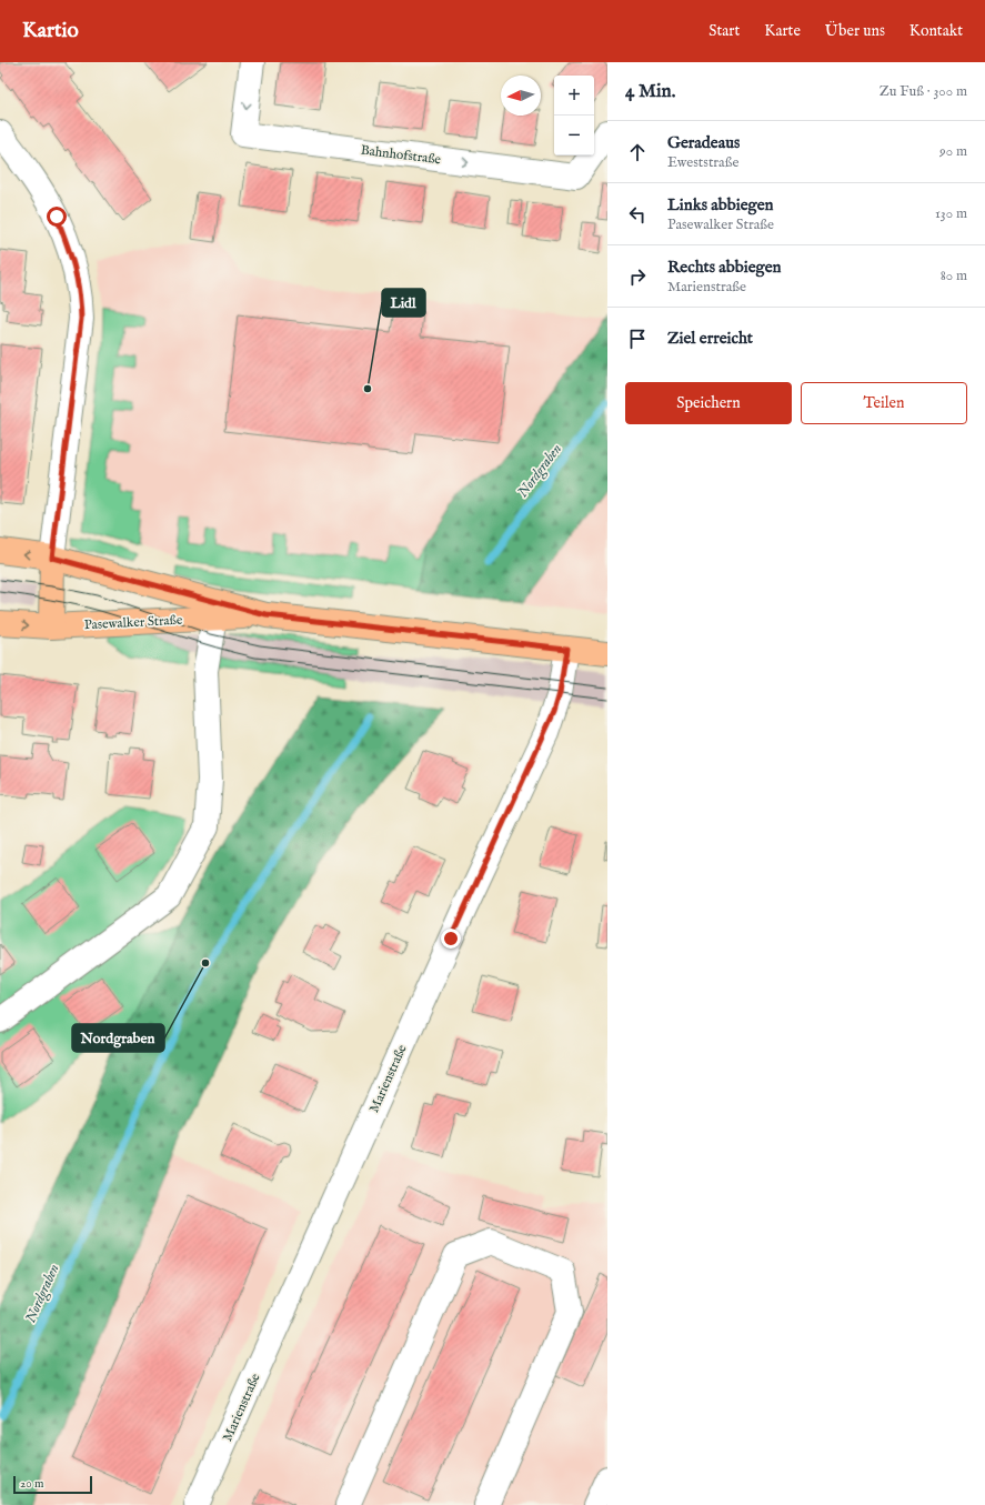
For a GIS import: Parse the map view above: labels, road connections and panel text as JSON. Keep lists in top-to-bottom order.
{
  "streets": {
    "main road": ["Pasewalker Straße"],
    "street": ["Bahnhofstraße", "Marienstraße"]
  },
  "crossings": [
    ["Pasewalker Straße", "Marienstraße"]
  ],
  "water": ["Nordgraben"],
  "places": ["Lidl", "Nordgraben"],
  "scale_bar": "20 m",
  "north": "left",
  "page": {
    "header": "Kartio",
    "nav": [
      "Start",
      "Karte",
      "Über uns",
      "Kontakt"
    ],
    "heading": ["4 Min.", "Zu Fuß · 300 m"],
    "map_buttons": ["+", "−"],
    "list": [
      ["Geradeaus", "Eweststraße", "90 m"],
      ["Links abbiegen", "Pasewalker Straße", "130 m"],
      ["Rechts abbiegen", "Marienstraße", "80 m"],
      "Ziel erreicht"
    ],
    "buttons": ["Speichern", "Teilen"],
    "scale": "20 m"
  }
}
